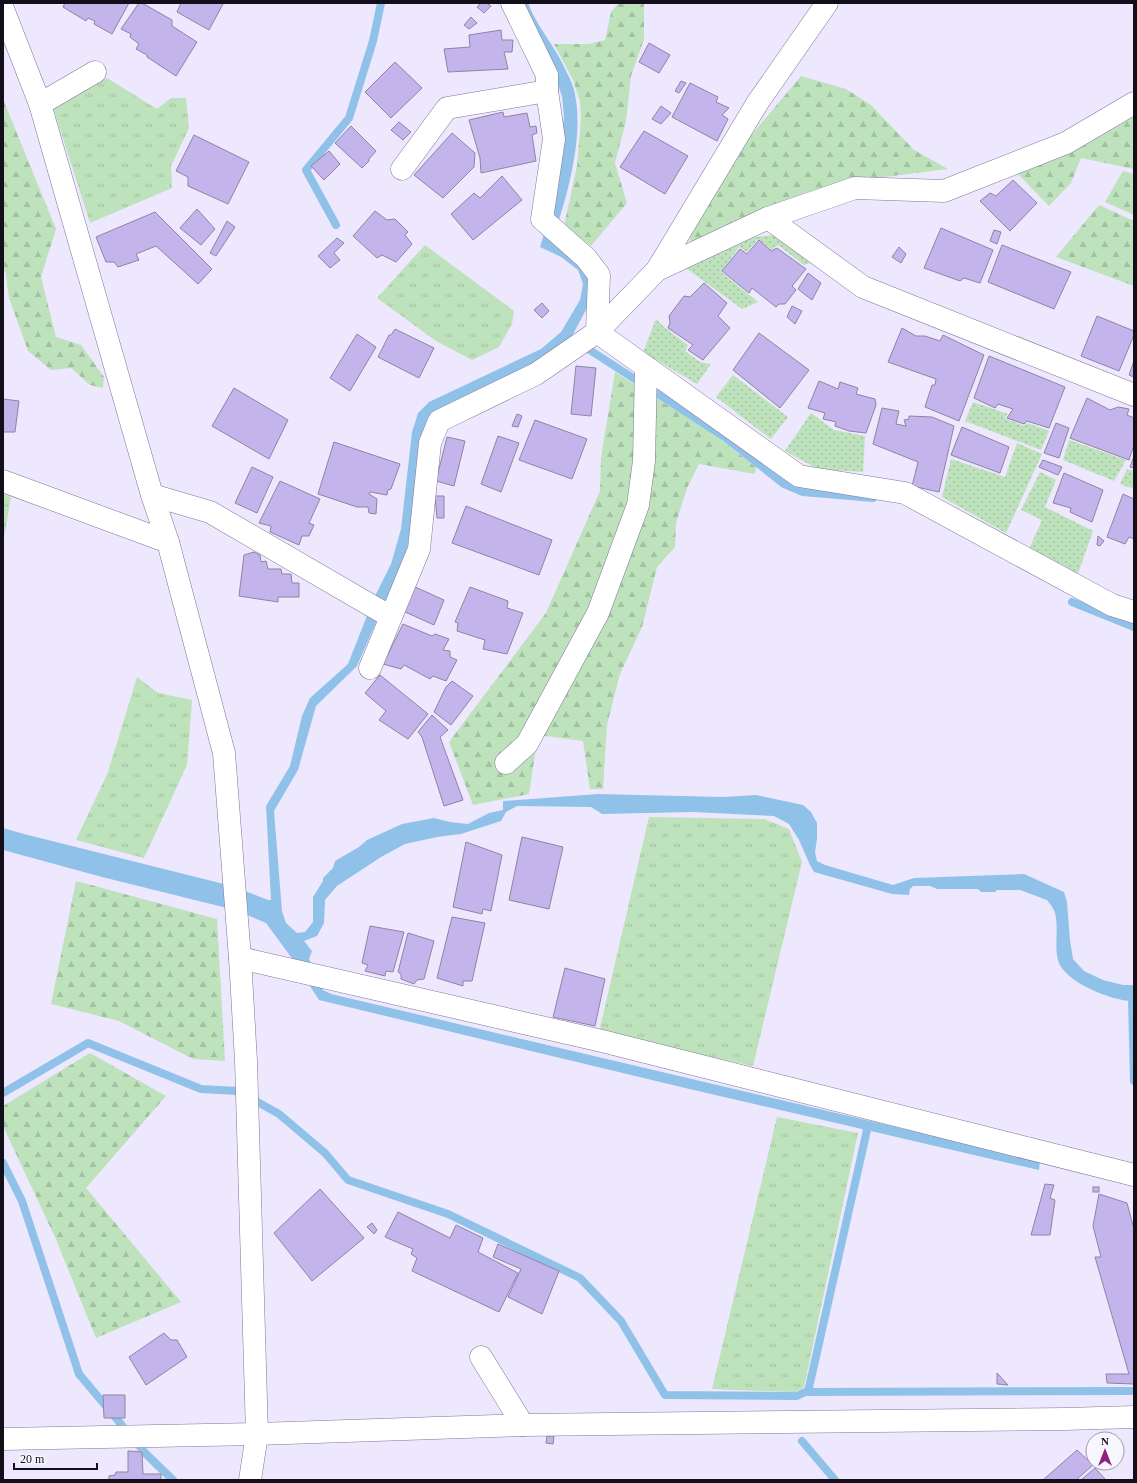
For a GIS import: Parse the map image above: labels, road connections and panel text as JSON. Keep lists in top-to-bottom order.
{
  "scale_bar": "20 m",
  "north": "top"
}
